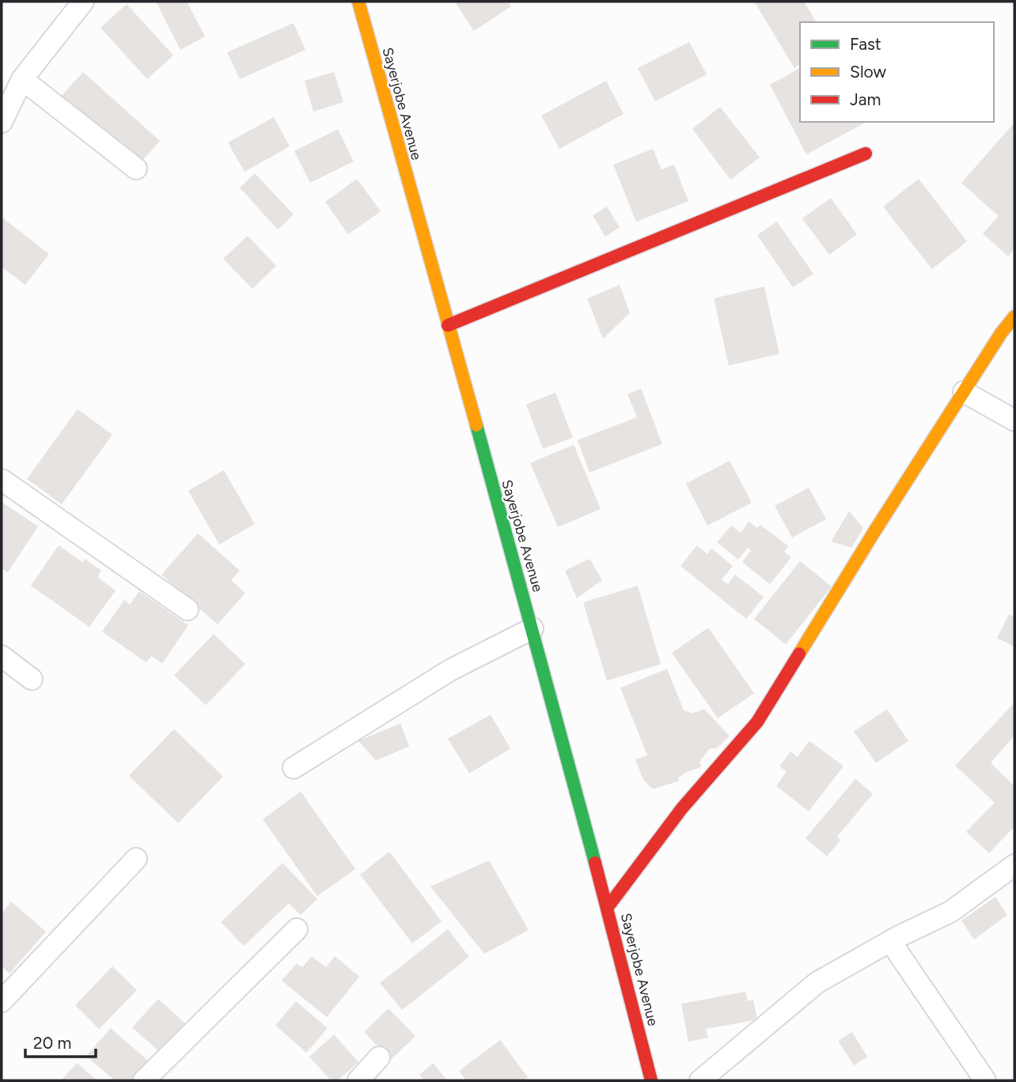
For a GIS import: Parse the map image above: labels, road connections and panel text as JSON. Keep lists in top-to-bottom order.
{
  "streets": {
    "street": ["Sayerjobe Avenue"]
  },
  "legend": ["Fast", "Slow", "Jam"],
  "scale_bar": "20 m"
}
